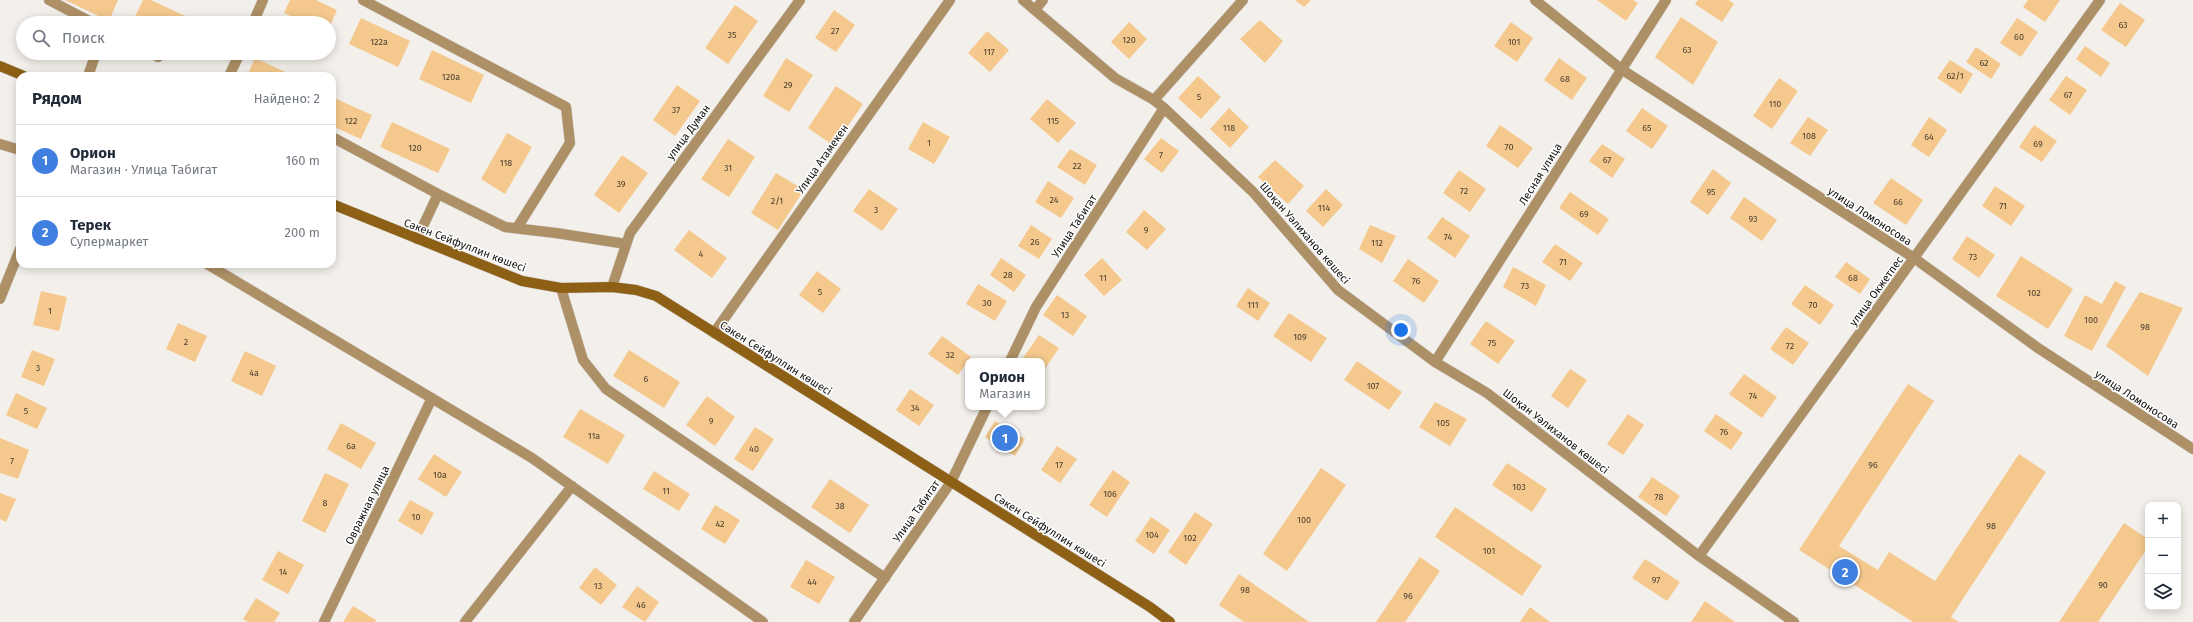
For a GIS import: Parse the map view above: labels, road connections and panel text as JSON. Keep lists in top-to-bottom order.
{
  "streets": {
    "street": [
      "улица Думан",
      "Улица Атамекен",
      "Лесная улица",
      "улица Ломоносова",
      "Улица Табигат",
      "Шоқан Уәлиханов көшесі",
      "Сәкен Сейфуллин көшесі",
      "улица Окжетпес",
      "Овражная улица"
    ]
  },
  "crossings": [
    ["улица Думан", "Сәкен Сейфуллин көшесі"],
    ["Улица Атамекен", "Сәкен Сейфуллин көшесі"],
    ["Лесная улица", "улица Ломоносова"],
    ["Лесная улица", "Шоқан Уәлиханов көшесі"],
    ["улица Ломоносова", "улица Окжетпес"],
    ["Улица Табигат", "Шоқан Уәлиханов көшесі"],
    ["Улица Табигат", "Сәкен Сейфуллин көшесі"],
    ["Шоқан Уәлиханов көшесі", "улица Окжетпес"]
  ],
  "house_numbers": [
    "63",
    "27",
    "35",
    "60",
    "120",
    "122а",
    "101",
    "63",
    "117",
    "62",
    "62/1",
    "120а",
    "68",
    "29",
    "67",
    "5",
    "110",
    "37",
    "122",
    "115",
    "118",
    "65",
    "108",
    "64",
    "1",
    "69",
    "70",
    "120",
    "7",
    "67",
    "118",
    "22",
    "31",
    "39",
    "72",
    "95",
    "24",
    "2/1",
    "66",
    "71",
    "114",
    "3",
    "69",
    "93",
    "9",
    "74",
    "26",
    "112",
    "4",
    "73",
    "71",
    "28",
    "11",
    "68",
    "76",
    "73",
    "5",
    "102",
    "30",
    "111",
    "70",
    "1",
    "13",
    "100",
    "98",
    "109",
    "2",
    "75",
    "72",
    "32",
    "3",
    "4а",
    "6",
    "107",
    "74",
    "34",
    "5",
    "9",
    "105",
    "76",
    "11а",
    "6а",
    "40",
    "7",
    "17",
    "96",
    "10а",
    "103",
    "11",
    "106",
    "78",
    "8",
    "38",
    "10",
    "100",
    "42",
    "98",
    "104",
    "102",
    "101",
    "14",
    "97",
    "44",
    "90",
    "13",
    "98",
    "96",
    "46"
  ],
  "page": {
    "search": "Поиск",
    "heading": ["Рядом", "Найдено: 2"],
    "list": [
      {
        "mark": "1",
        "name": "Орион",
        "note": "Магазин · Улица Табигат",
        "value": "160 m"
      },
      {
        "mark": "2",
        "name": "Терек",
        "note": "Супермаркет",
        "value": "200 m"
      }
    ],
    "popup": ["Орион", "Магазин"],
    "pins": ["1", "2"],
    "map_buttons": ["+", "−"]
  }
}
